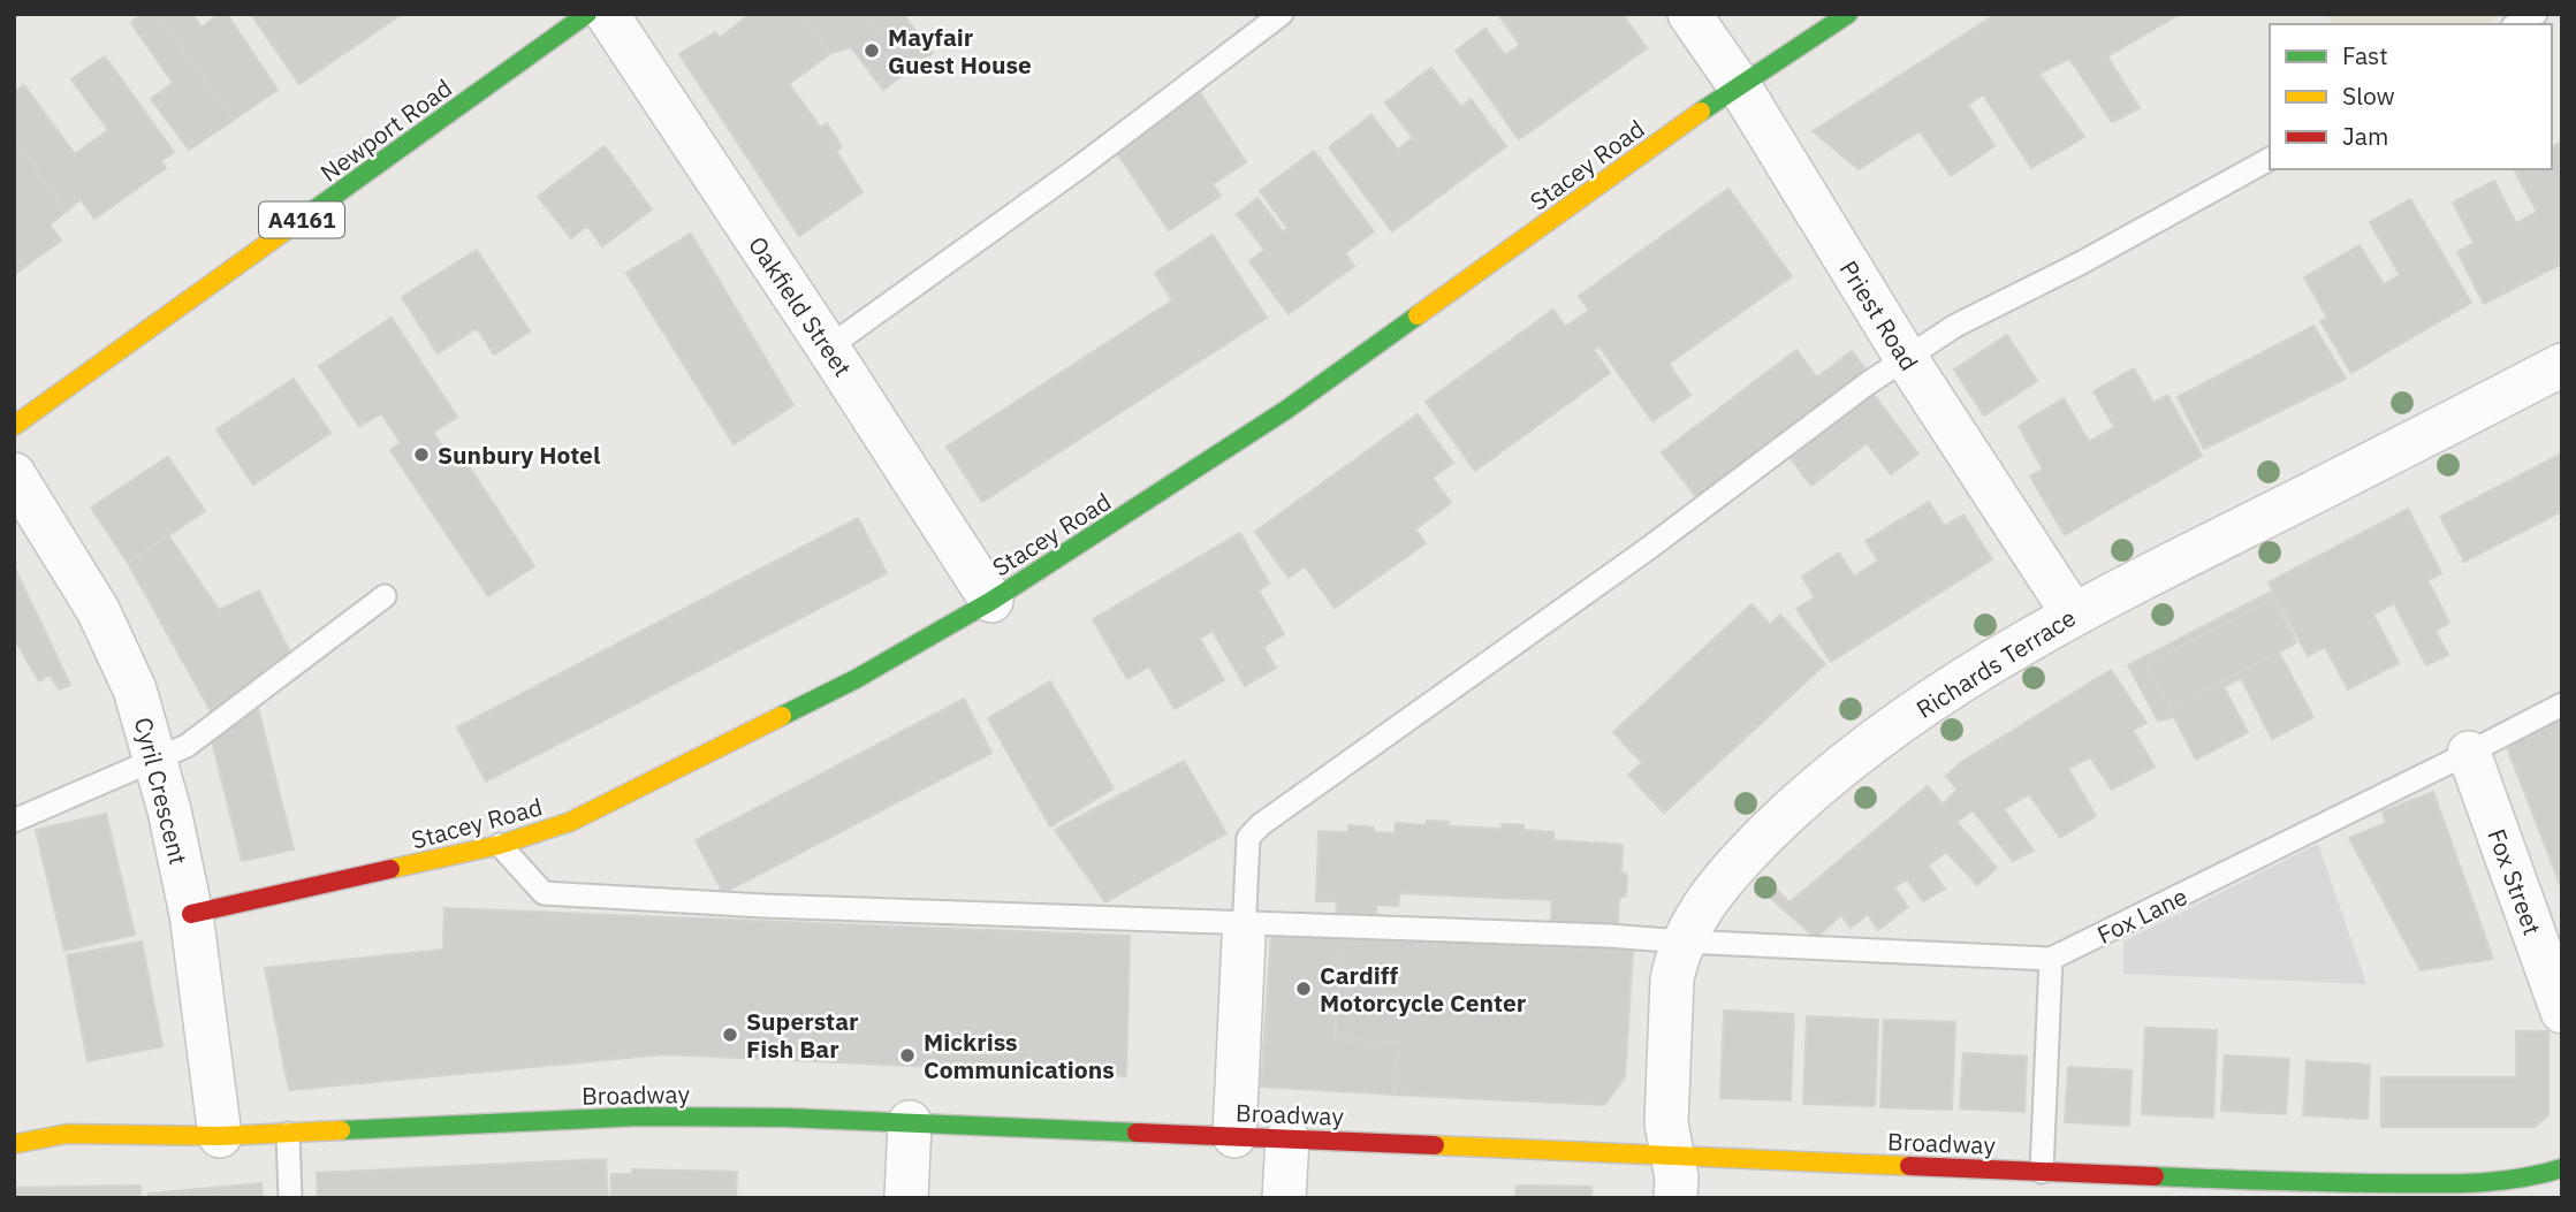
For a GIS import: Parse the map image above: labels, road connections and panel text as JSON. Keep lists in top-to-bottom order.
{
  "streets": {
    "main road": [
      "Newport Road",
      "Stacey Road",
      "A4161",
      "Broadway"
    ],
    "street": [
      "Oakfield Street",
      "Priest Road",
      "Richards Terrace",
      "Cyril Crescent",
      "Fox Street"
    ],
    "lane": ["Fox Lane"]
  },
  "crossings": [
    ["Stacey Road", "Oakfield Street"],
    ["Stacey Road", "Priest Road"],
    ["Stacey Road", "Cyril Crescent"],
    ["Stacey Road", "Fox Lane"],
    ["Priest Road", "Richards Terrace"],
    ["Richards Terrace", "Fox Lane"],
    ["Richards Terrace", "Broadway"],
    ["Cyril Crescent", "Broadway"],
    ["Fox Street", "Fox Lane"]
  ],
  "places": [
    "Mayfair Guest House",
    "Sunbury Hotel",
    "Cardiff Motorcycle Center",
    "Superstar Fish Bar",
    "Mickriss Communications"
  ],
  "legend": ["Fast", "Slow", "Jam"]
}
